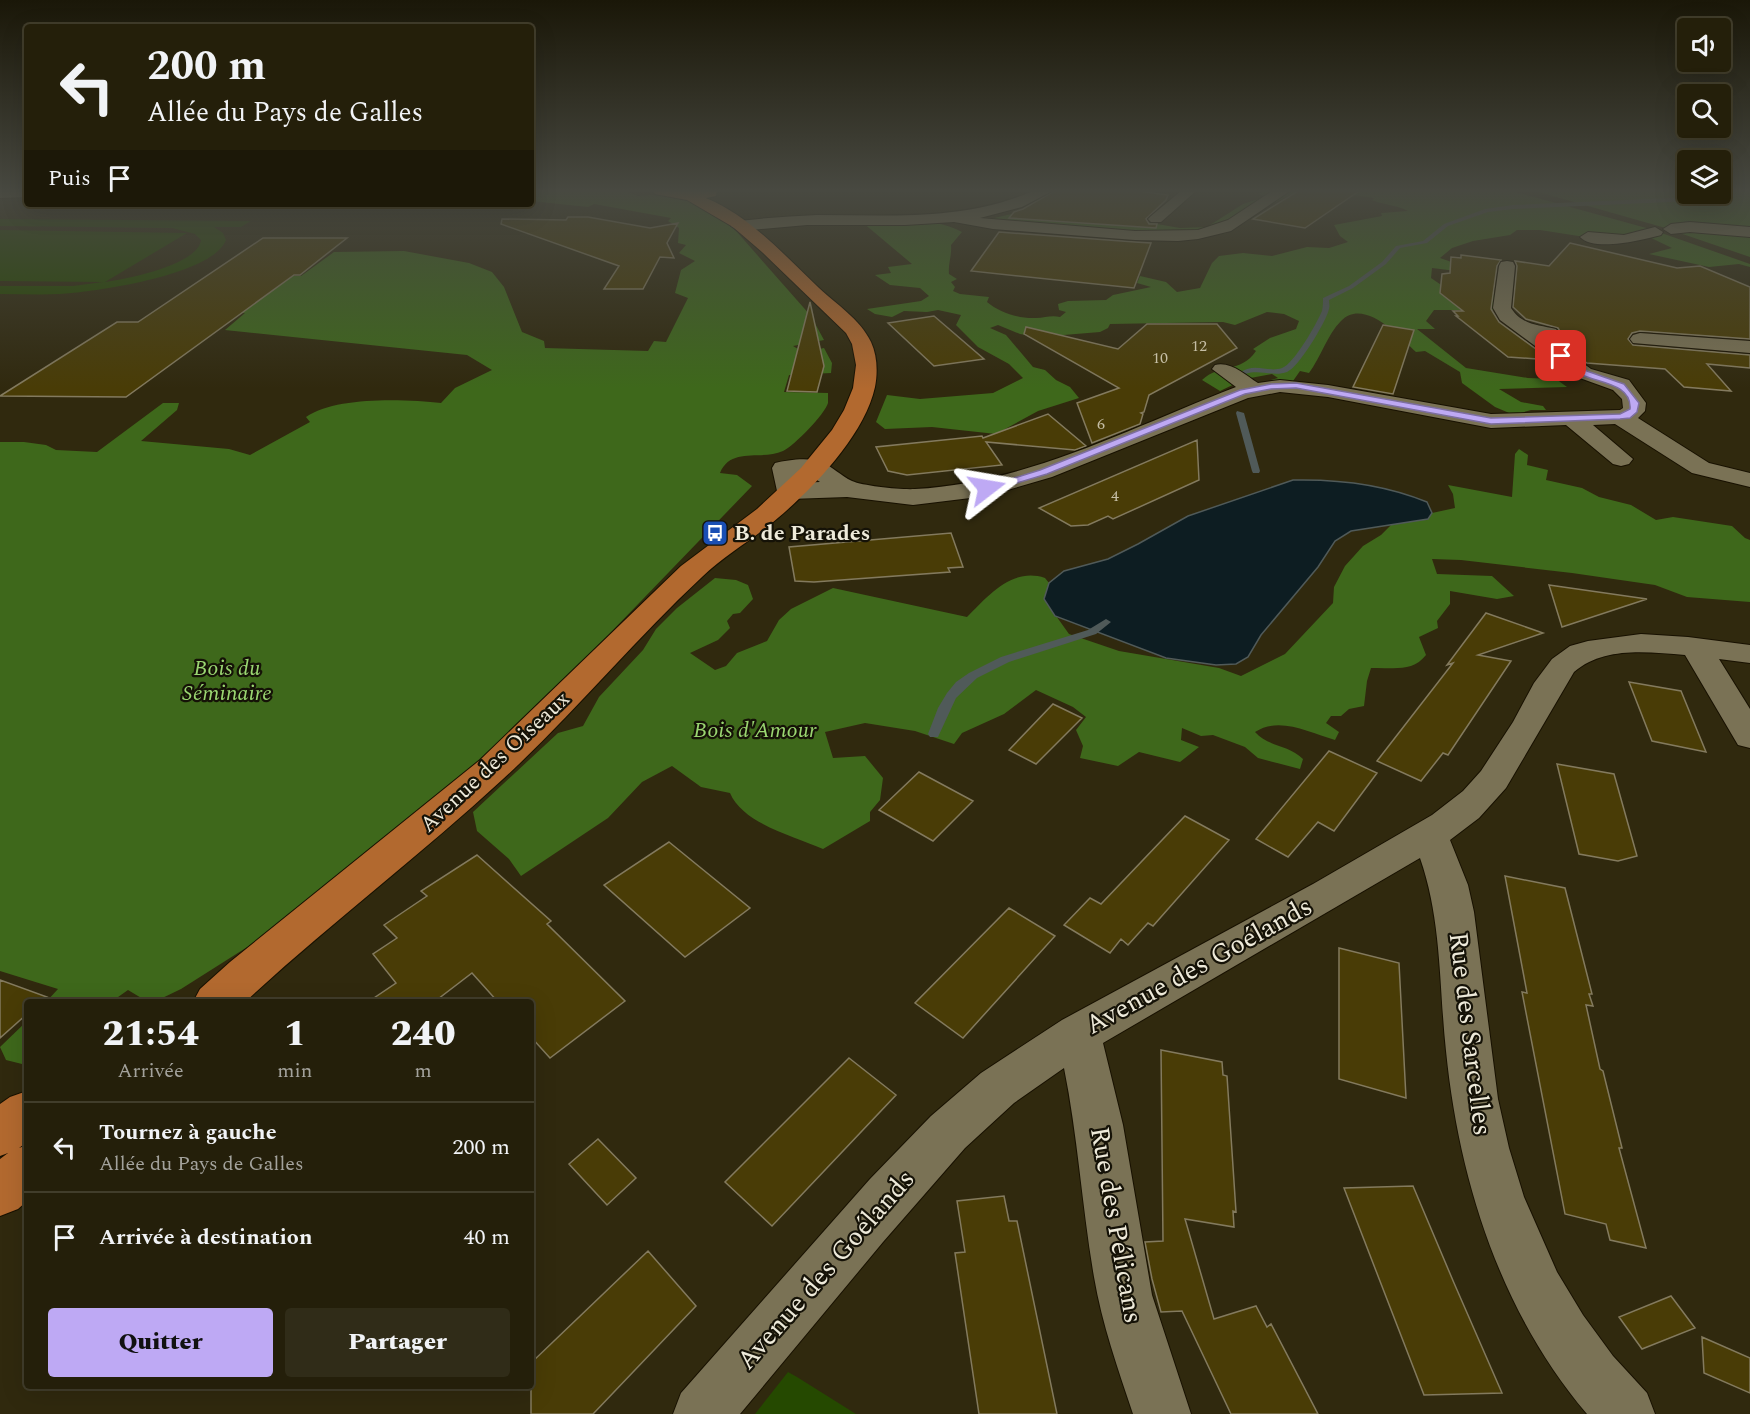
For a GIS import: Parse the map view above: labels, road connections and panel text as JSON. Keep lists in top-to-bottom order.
{
  "streets": {
    "main road": ["Avenue des Oiseaux"],
    "street": ["Avenue des Goélands", "Rue des Sarcelles", "Rue des Pélicans"]
  },
  "crossings": [
    ["Avenue des Goélands", "Rue des Sarcelles"],
    ["Avenue des Goélands", "Rue des Pélicans"]
  ],
  "parks": ["Bois du Séminaire", "Bois d'Amour"],
  "places": {
    "bus stop": ["B. de Parades"]
  },
  "house_numbers": [
    "12",
    "10",
    "6",
    "4"
  ],
  "page": {
    "turn": ["200 m", "Allée du Pays de Galles"],
    "then": "Puis",
    "eta": [
      "21:54",
      "Arrivée",
      "1",
      "min",
      "240",
      "m"
    ],
    "list": [
      {
        "name": "Tournez à gauche",
        "note": "Allée du Pays de Galles",
        "value": "200 m"
      },
      {
        "name": "Arrivée à destination",
        "value": "40 m"
      }
    ],
    "buttons": ["Quitter", "Partager"]
  }
}
